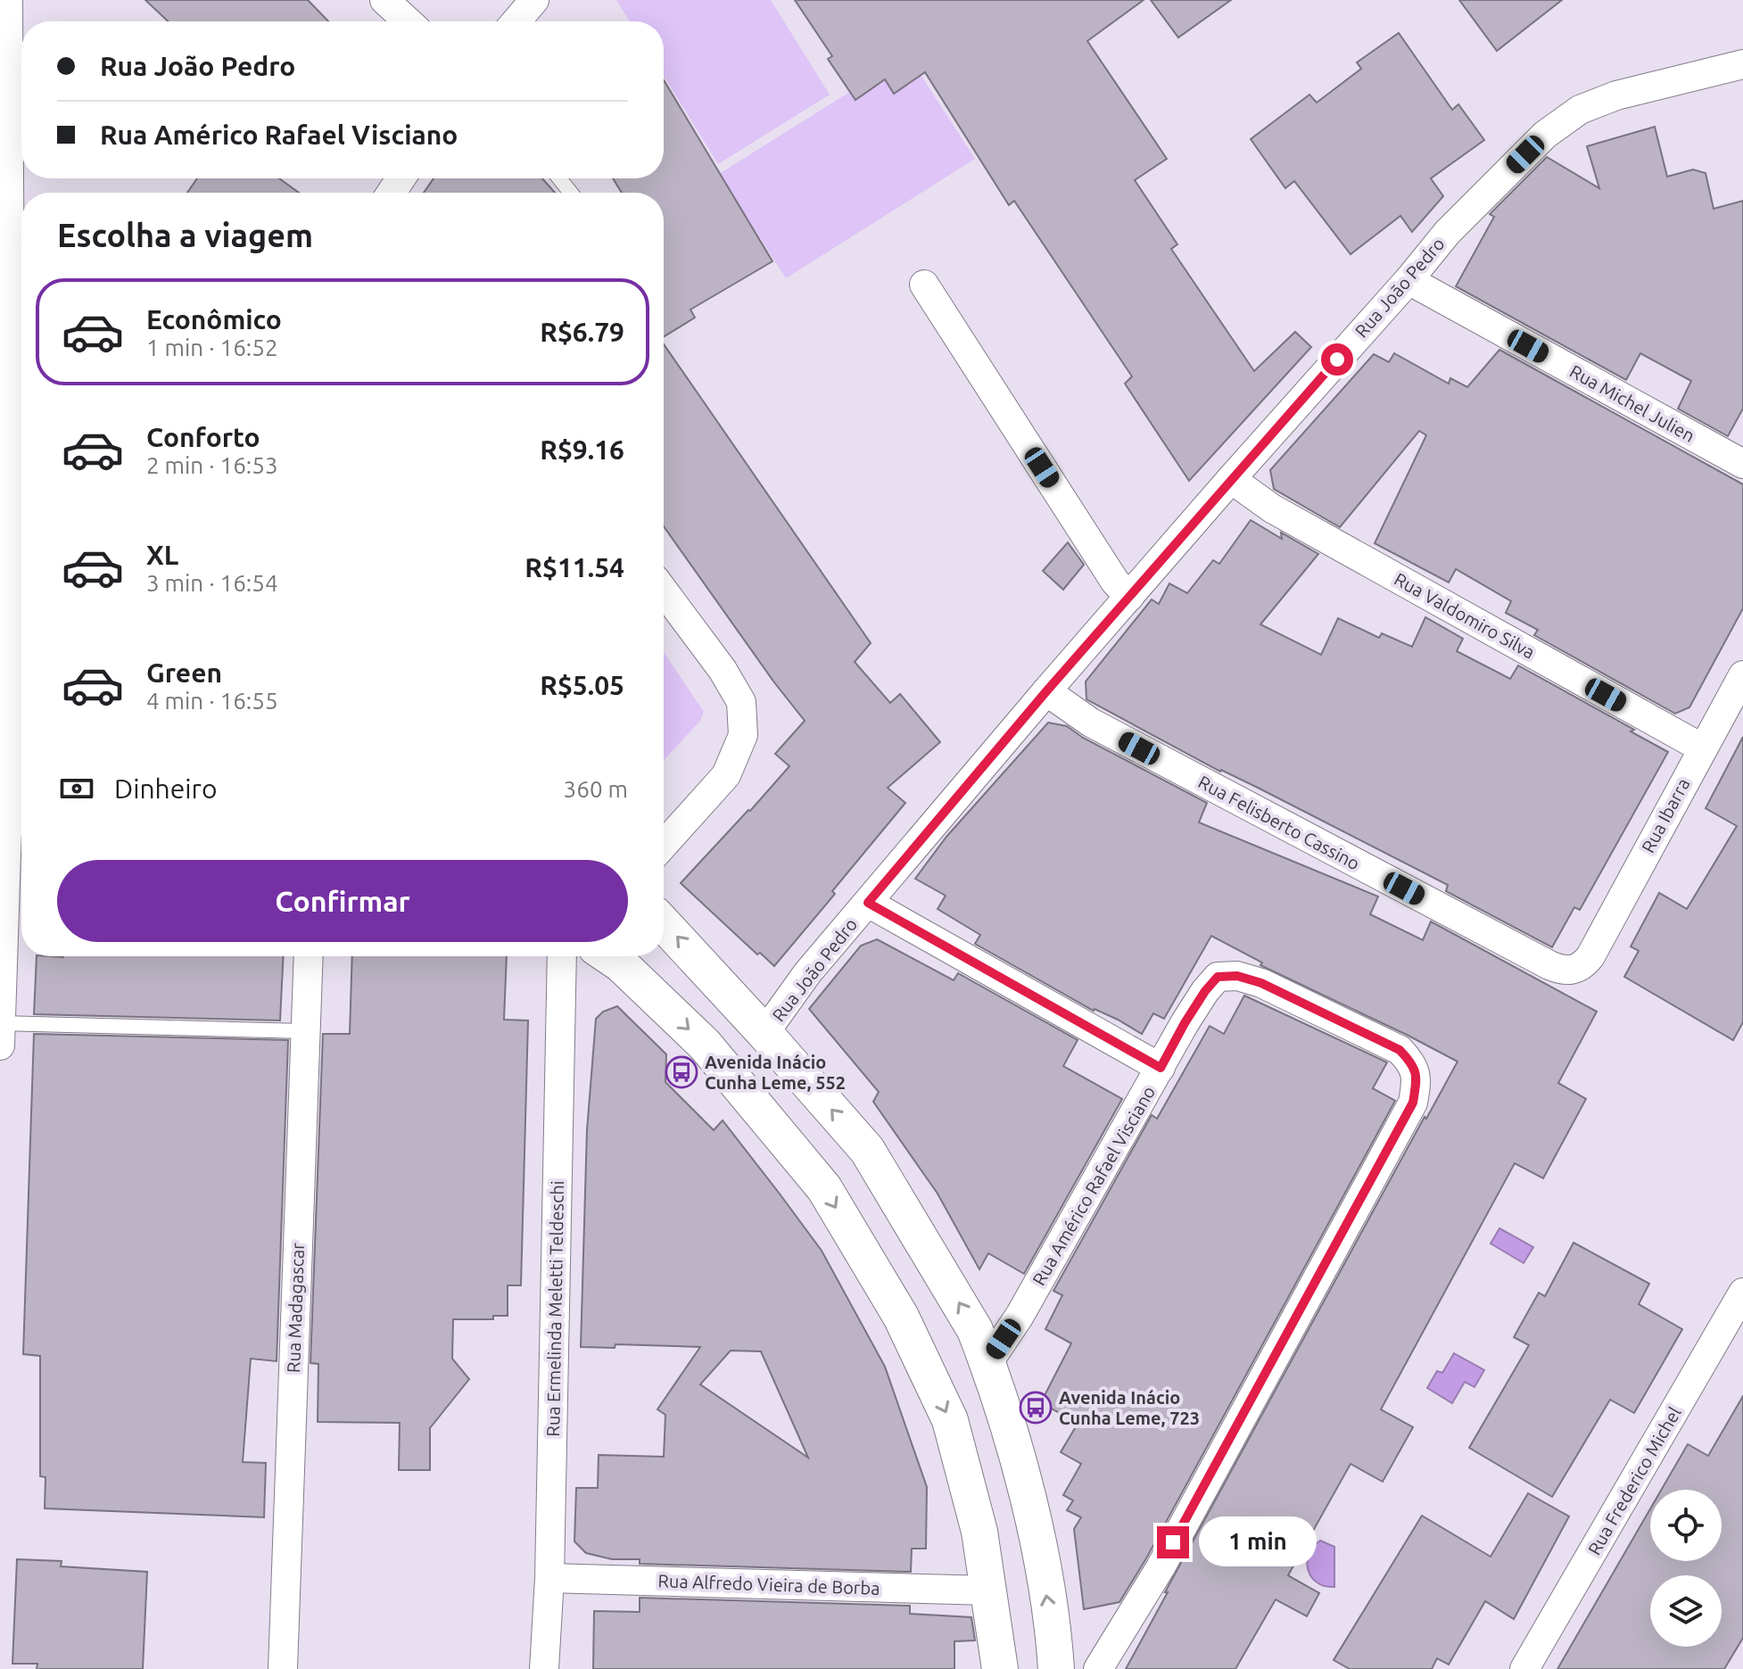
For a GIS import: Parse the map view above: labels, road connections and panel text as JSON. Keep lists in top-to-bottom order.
{
  "streets": {
    "street": [
      "Rua João Pedro",
      "Rua Michel Julien",
      "Rua Valdomiro Silva",
      "Rua Ibarra",
      "Rua Felisberto Cassino",
      "Rua Américo Rafael Visciano",
      "Rua Madagascar",
      "Rua Ermelinda Meletti Teldeschi",
      "Rua Frederico Michel",
      "Rua Alfredo Vieira de Borba"
    ]
  },
  "crossings": [
    ["Rua João Pedro", "Rua Michel Julien"],
    ["Rua João Pedro", "Rua Valdomiro Silva"],
    ["Rua João Pedro", "Rua Felisberto Cassino"],
    ["Rua Valdomiro Silva", "Rua Ibarra"],
    ["Rua Ibarra", "Rua Felisberto Cassino"],
    ["Rua Ermelinda Meletti Teldeschi", "Rua Alfredo Vieira de Borba"]
  ],
  "places": {
    "bus stop": ["Avenida Inácio Cunha Leme, 552", "Avenida Inácio Cunha Leme, 723"]
  },
  "page": {
    "banner": ["Rua João Pedro", "Rua Américo Rafael Visciano"],
    "heading": "Escolha a viagem",
    "list": [
      {
        "name": "Econômico",
        "note": "1 min · 16:52",
        "value": "R$6.79"
      },
      {
        "name": "Conforto",
        "note": "2 min · 16:53",
        "value": "R$9.16"
      },
      {
        "name": "XL",
        "note": "3 min · 16:54",
        "value": "R$11.54"
      },
      {
        "name": "Green",
        "note": "4 min · 16:55",
        "value": "R$5.05"
      }
    ],
    "pay": ["Dinheiro", "360 m"],
    "buttons": "Confirmar",
    "bubble": "1 min"
  }
}
